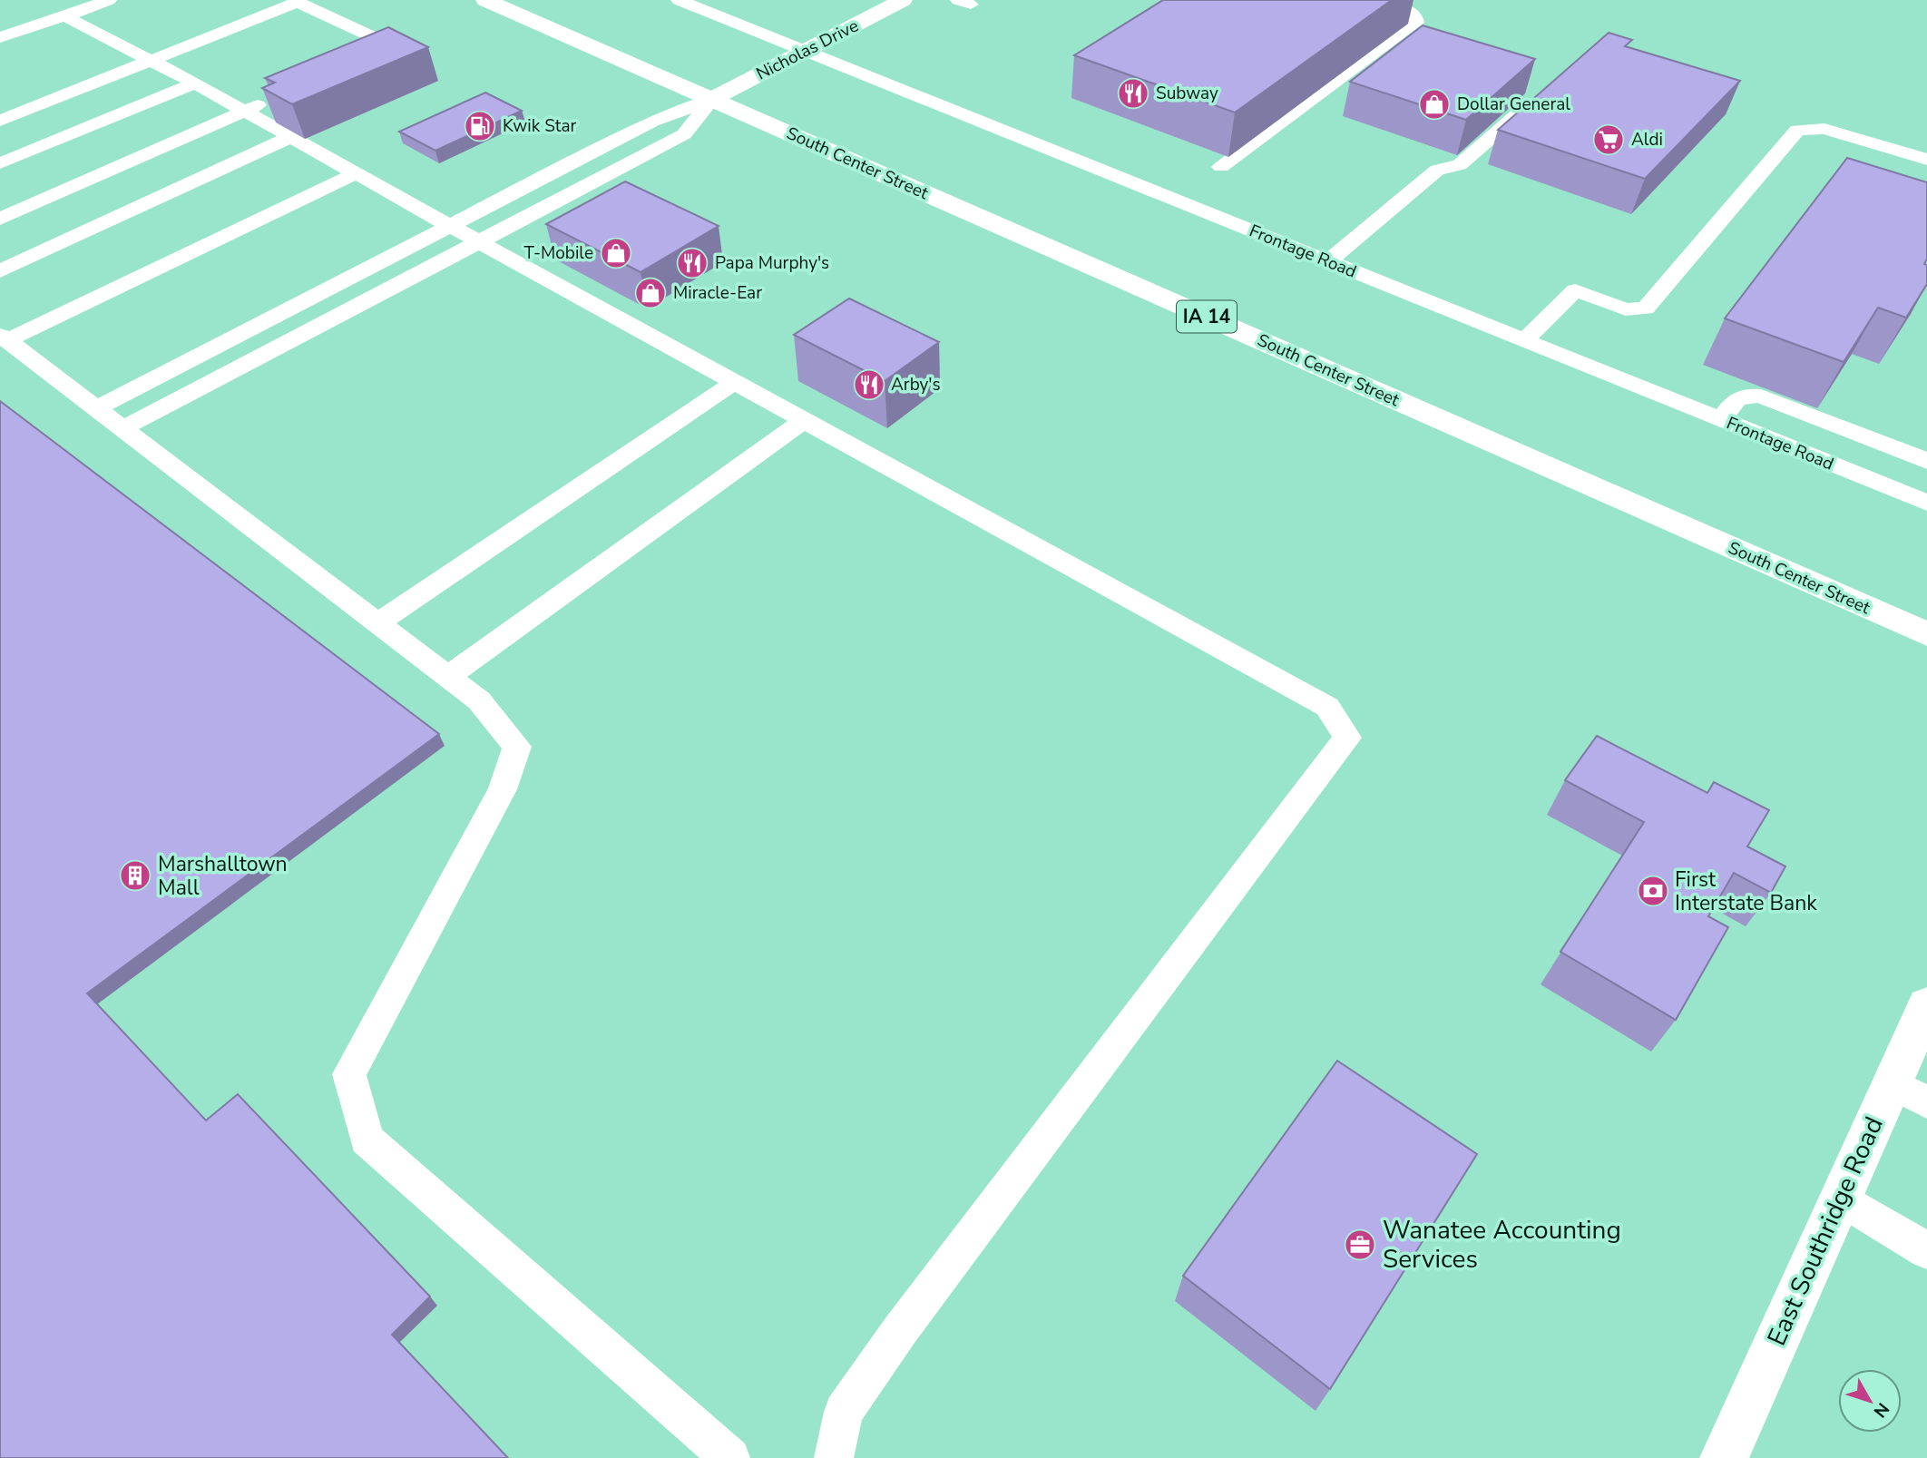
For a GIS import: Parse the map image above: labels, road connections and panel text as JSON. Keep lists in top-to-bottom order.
{
  "streets": {
    "main road": [
      "Nicholas Drive",
      "South Center Street",
      "IA 14",
      "East Southridge Road"
    ],
    "lane": ["Frontage Road"]
  },
  "crossings": [
    ["Nicholas Drive", "South Center Street"],
    ["Nicholas Drive", "Frontage Road"]
  ],
  "places": {
    "restaurant": ["Subway", "Papa Murphy's", "Arby's"],
    "shop": ["Dollar General", "T-Mobile", "Miracle-Ear"],
    "fuel station": ["Kwik Star"],
    "supermarket": ["Aldi"],
    "building": ["Marshalltown Mall"],
    "bank": ["First Interstate Bank"],
    "office": ["Wanatee Accounting Services"]
  },
  "north": "bottom right"
}
